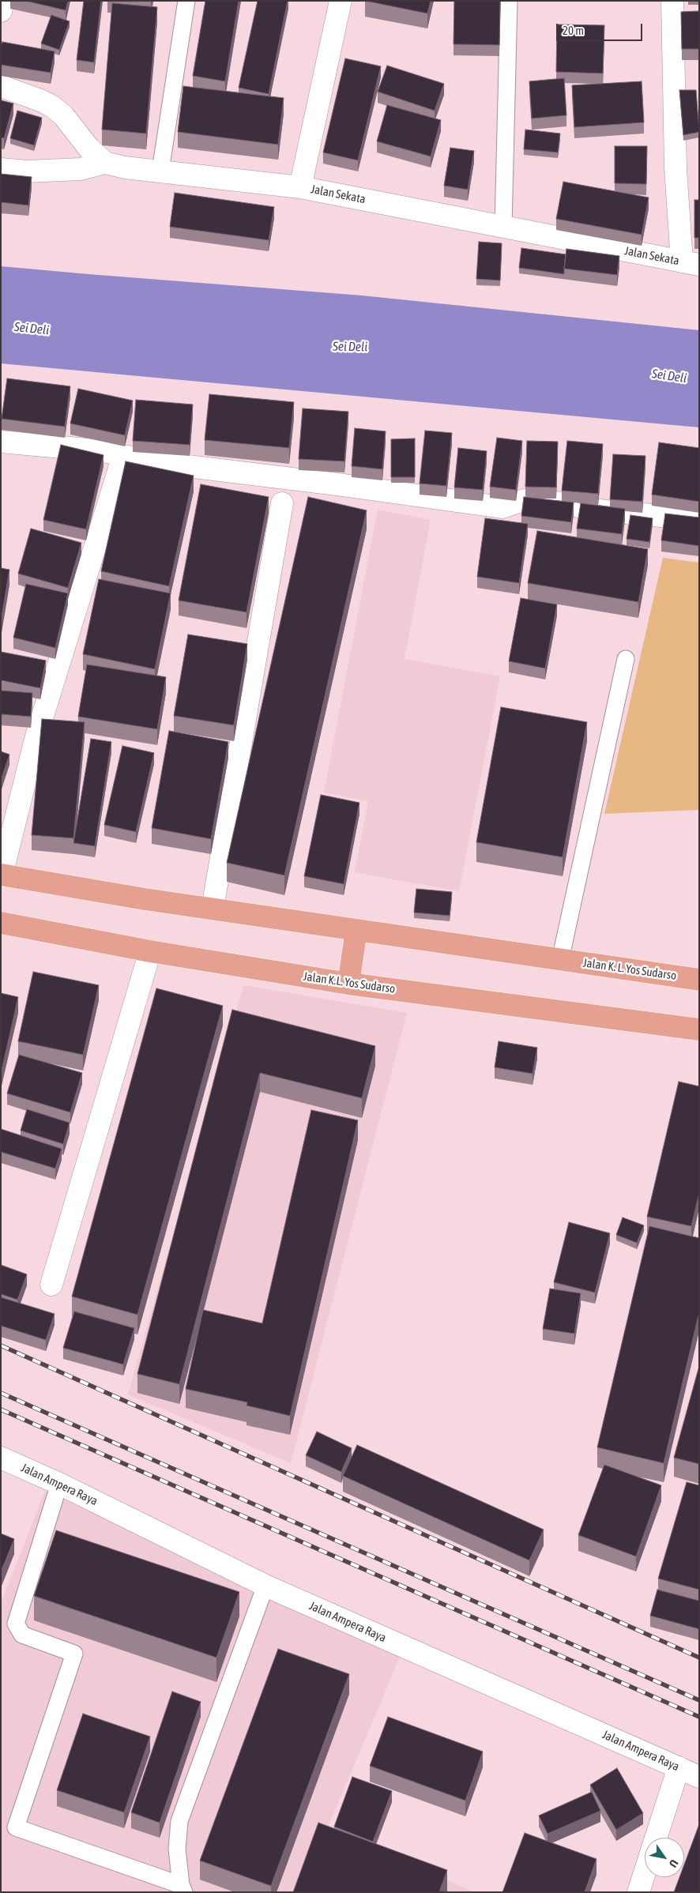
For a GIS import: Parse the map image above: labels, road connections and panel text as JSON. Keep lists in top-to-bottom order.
{
  "streets": {
    "main road": ["Jalan K. L. Yos Sudarso", "Jalan K.L. Yos Sudarso"],
    "street": ["Jalan Sekata", "Jalan Ampera Raya"]
  },
  "water": ["Sei Deli"],
  "scale_bar": "20 m",
  "north": "bottom right"
}
